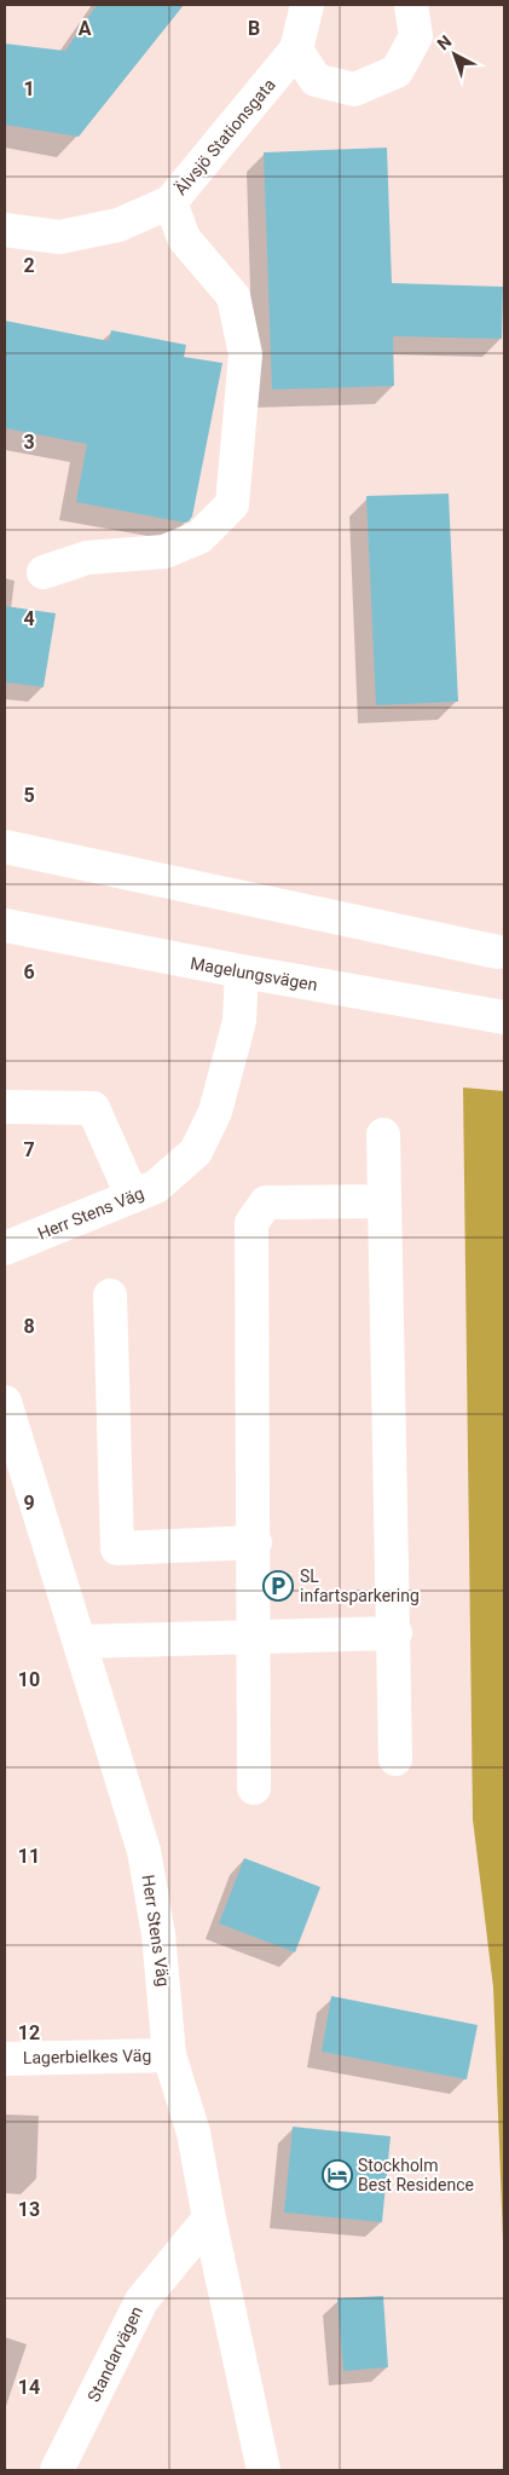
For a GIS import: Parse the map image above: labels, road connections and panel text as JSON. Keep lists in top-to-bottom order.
{
  "streets": {
    "street": [
      "Älvsjö Stationsgata",
      "Magelungsvägen",
      "Herr Stens Väg",
      "Lagerbielkes Väg",
      "Standarvägen"
    ]
  },
  "crossings": [
    ["Magelungsvägen", "Herr Stens Väg"],
    ["Herr Stens Väg", "Lagerbielkes Väg"],
    ["Herr Stens Väg", "Standarvägen"]
  ],
  "places": {
    "parking": ["SL infartsparkering"],
    "hotel": ["Stockholm Best Residence"]
  },
  "north": "top left",
  "grid": {
    "columns": ["A", "B"],
    "rows": [
      "1",
      "2",
      "3",
      "4",
      "5",
      "6",
      "7",
      "8",
      "9",
      "10",
      "11",
      "12",
      "13",
      "14"
    ]
  }
}
